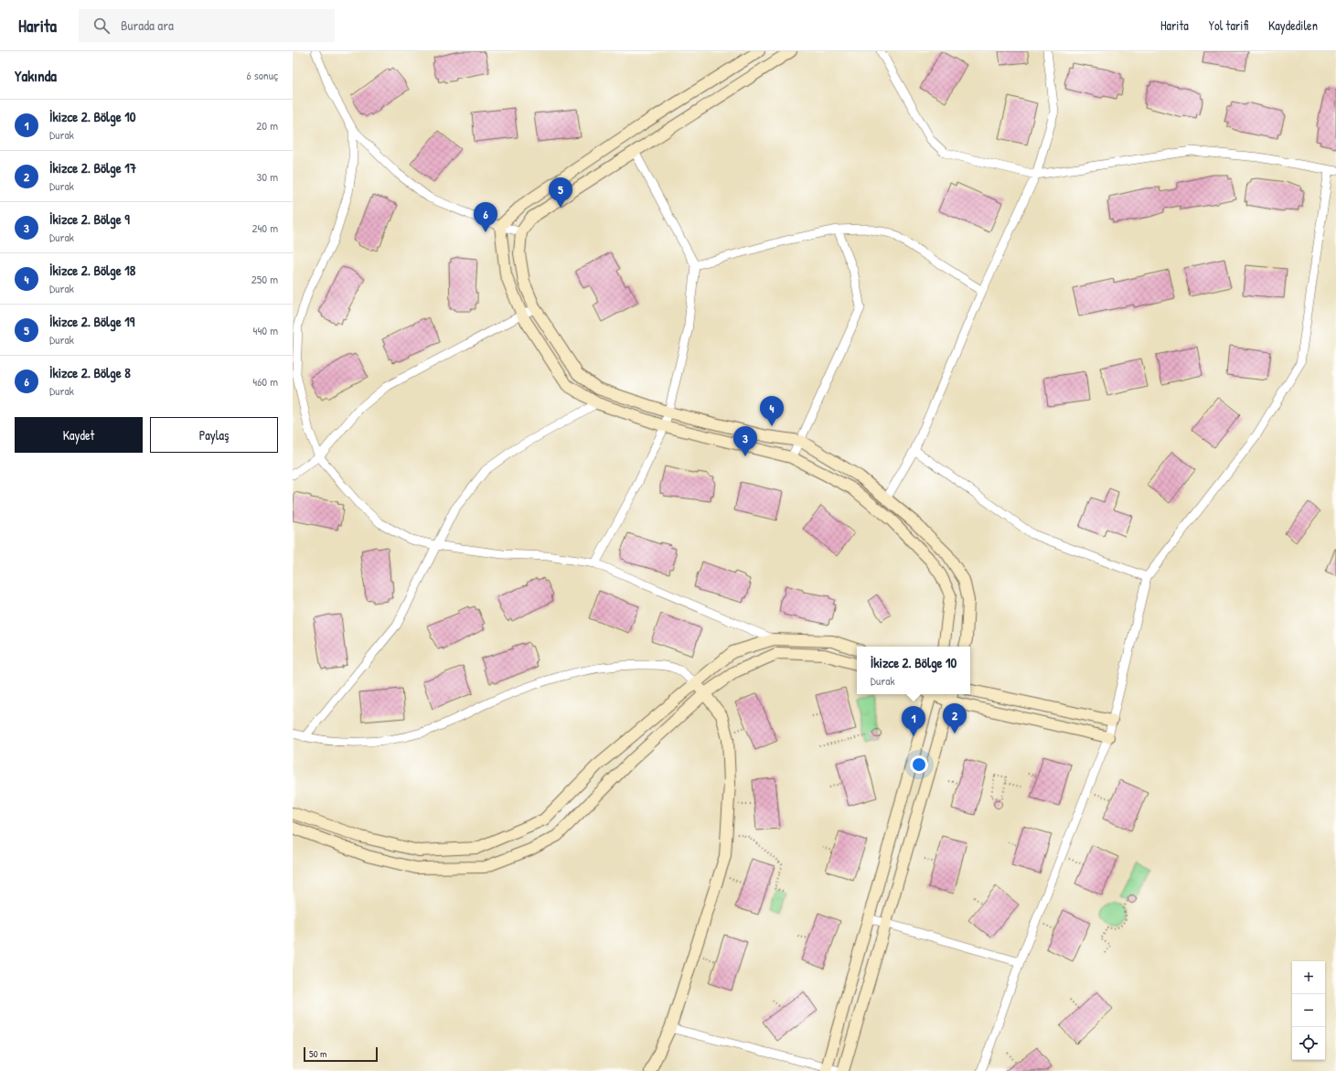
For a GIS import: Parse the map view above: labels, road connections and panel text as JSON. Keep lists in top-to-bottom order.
{
  "scale_bar": "50 m",
  "page": {
    "header": "Harita",
    "search": "Burada ara",
    "nav": ["Harita", "Yol tarifi", "Kaydedilen"],
    "heading": ["Yakında", "6 sonuç"],
    "list": [
      {
        "mark": "1",
        "name": "İkizce 2. Bölge 10",
        "note": "Durak",
        "value": "20 m"
      },
      {
        "mark": "2",
        "name": "İkizce 2. Bölge 17",
        "note": "Durak",
        "value": "30 m"
      },
      {
        "mark": "3",
        "name": "İkizce 2. Bölge 9",
        "note": "Durak",
        "value": "240 m"
      },
      {
        "mark": "4",
        "name": "İkizce 2. Bölge 18",
        "note": "Durak",
        "value": "250 m"
      },
      {
        "mark": "5",
        "name": "İkizce 2. Bölge 19",
        "note": "Durak",
        "value": "440 m"
      },
      {
        "mark": "6",
        "name": "İkizce 2. Bölge 8",
        "note": "Durak",
        "value": "460 m"
      }
    ],
    "pins": [
      "5",
      "6",
      "4",
      "3",
      "2",
      "1"
    ],
    "buttons": ["Kaydet", "Paylaş"],
    "popup": ["İkizce 2. Bölge 10", "Durak"],
    "map_buttons": ["+", "−"],
    "scale": "50 m"
  }
}
